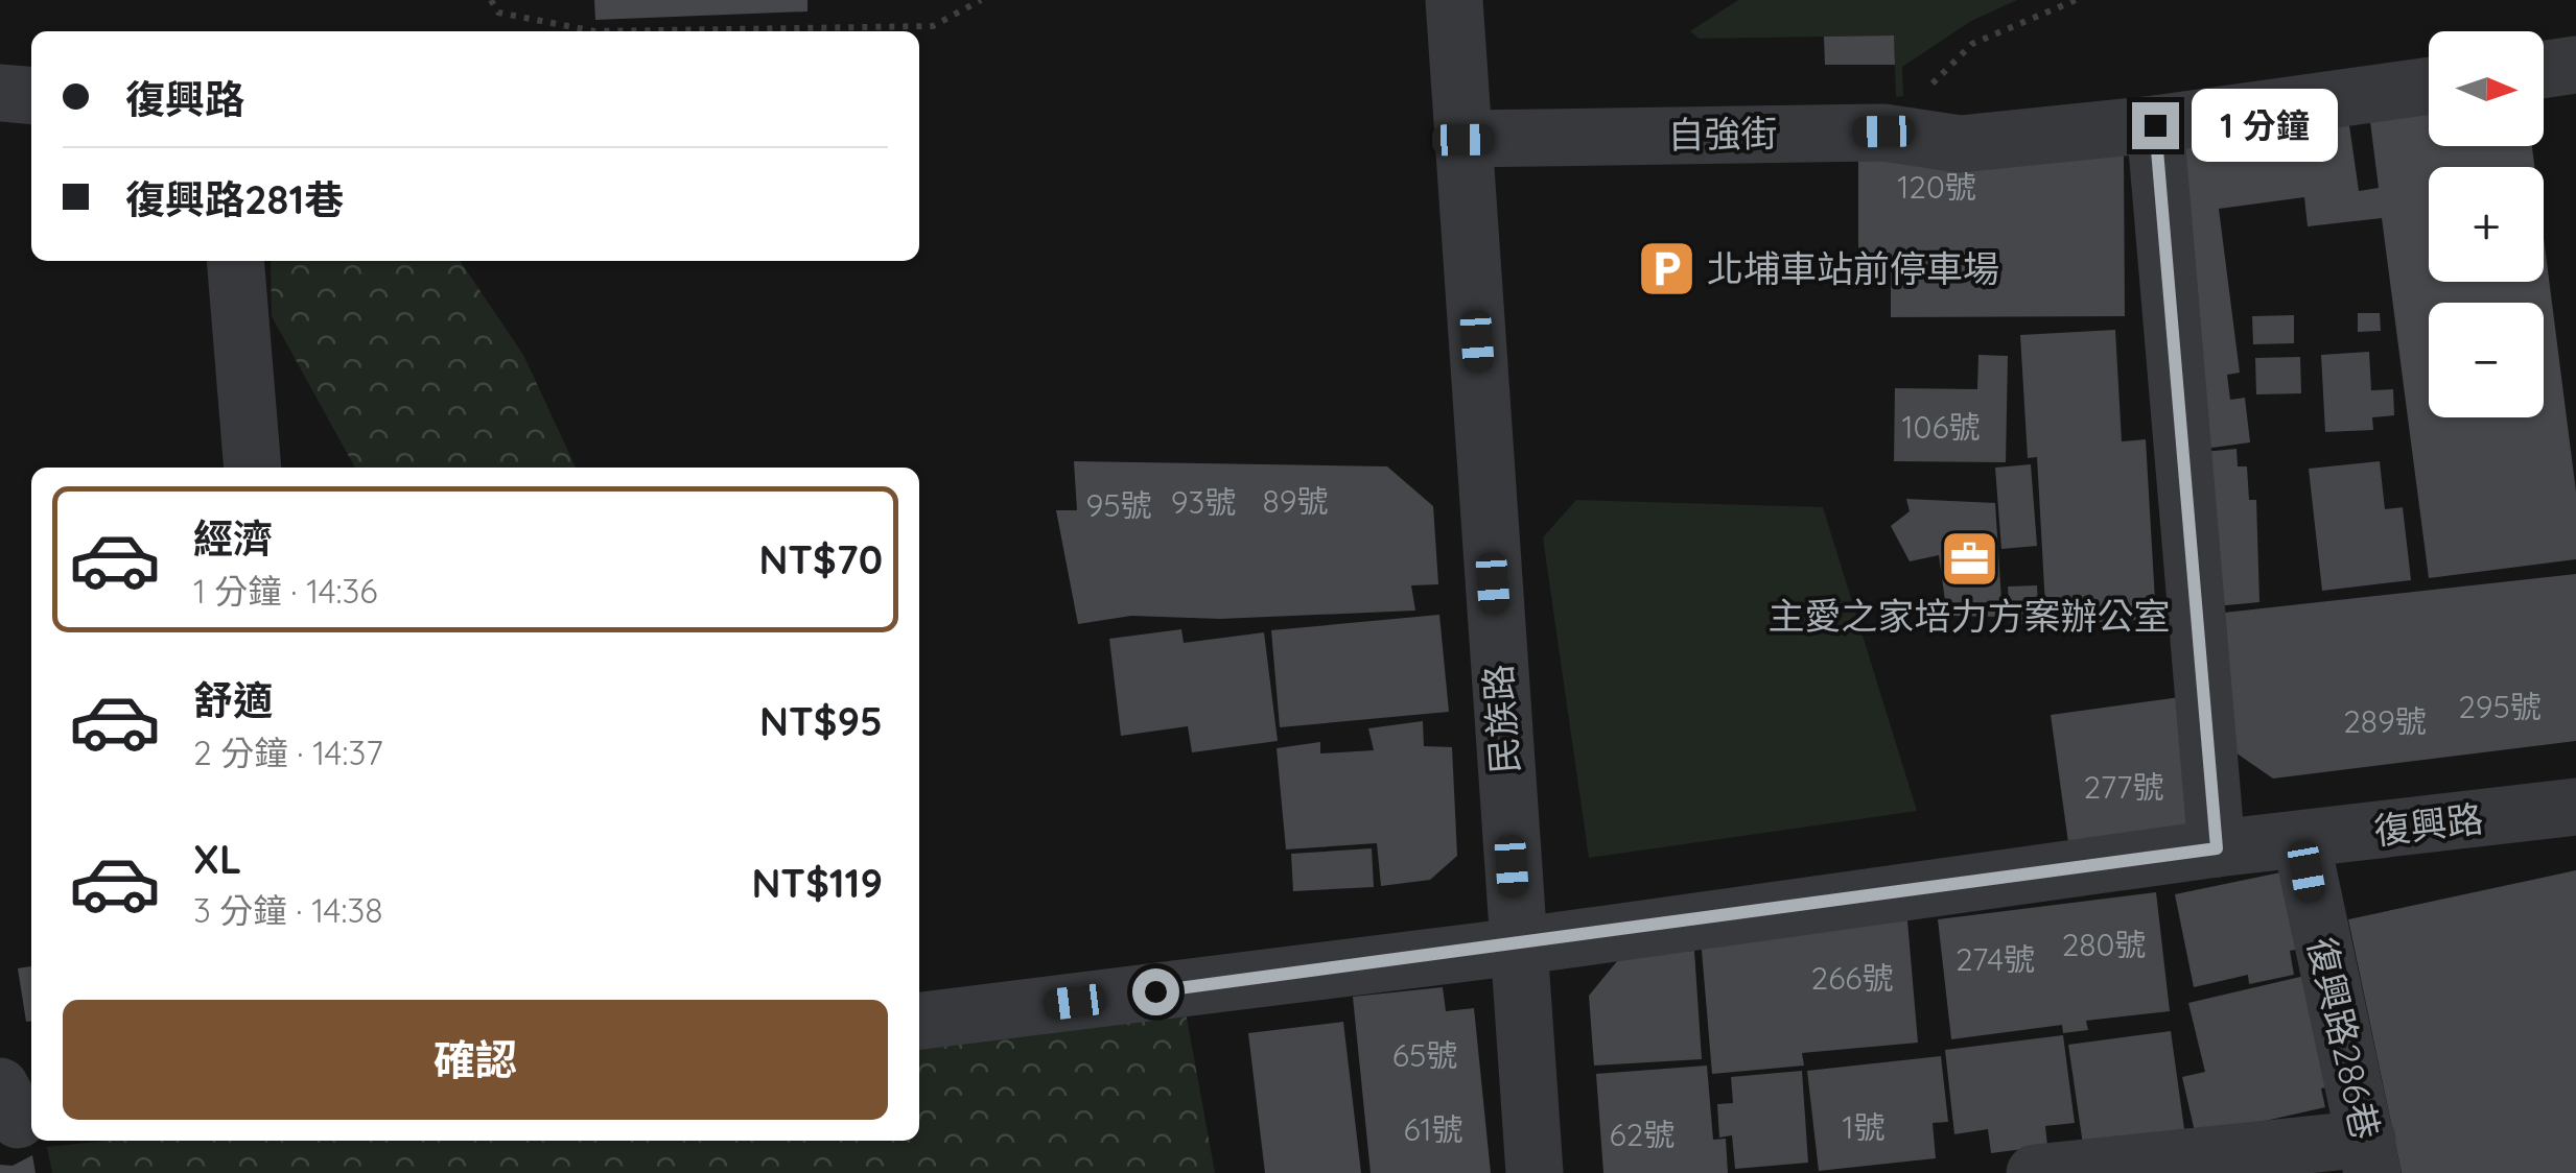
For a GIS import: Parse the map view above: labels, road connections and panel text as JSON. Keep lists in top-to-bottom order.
{
  "streets": {
    "street": [
      "自強街",
      "民族路",
      "復興路",
      "復興路286巷"
    ]
  },
  "crossings": [
    ["自強街", "民族路"],
    ["民族路", "復興路"],
    ["復興路", "復興路286巷"]
  ],
  "places": {
    "parking": ["北埔車站前停車場"],
    "office": ["主愛之家培力方案辦公室"]
  },
  "house_numbers": [
    "120號",
    "106號",
    "89號",
    "93號",
    "95號",
    "295號",
    "289號",
    "277號",
    "280號",
    "274號",
    "266號",
    "65號",
    "1號",
    "61號",
    "62號"
  ],
  "north": "right",
  "page": {
    "map_buttons": ["+", "−"],
    "banner": ["復興路", "復興路281巷"],
    "bubble": "1 分鐘",
    "list": [
      {
        "name": "經濟",
        "note": "1 分鐘 · 14:36",
        "value": "NT$70"
      },
      {
        "name": "舒適",
        "note": "2 分鐘 · 14:37",
        "value": "NT$95"
      },
      {
        "name": "XL",
        "note": "3 分鐘 · 14:38",
        "value": "NT$119"
      }
    ],
    "buttons": "確認"
  }
}
